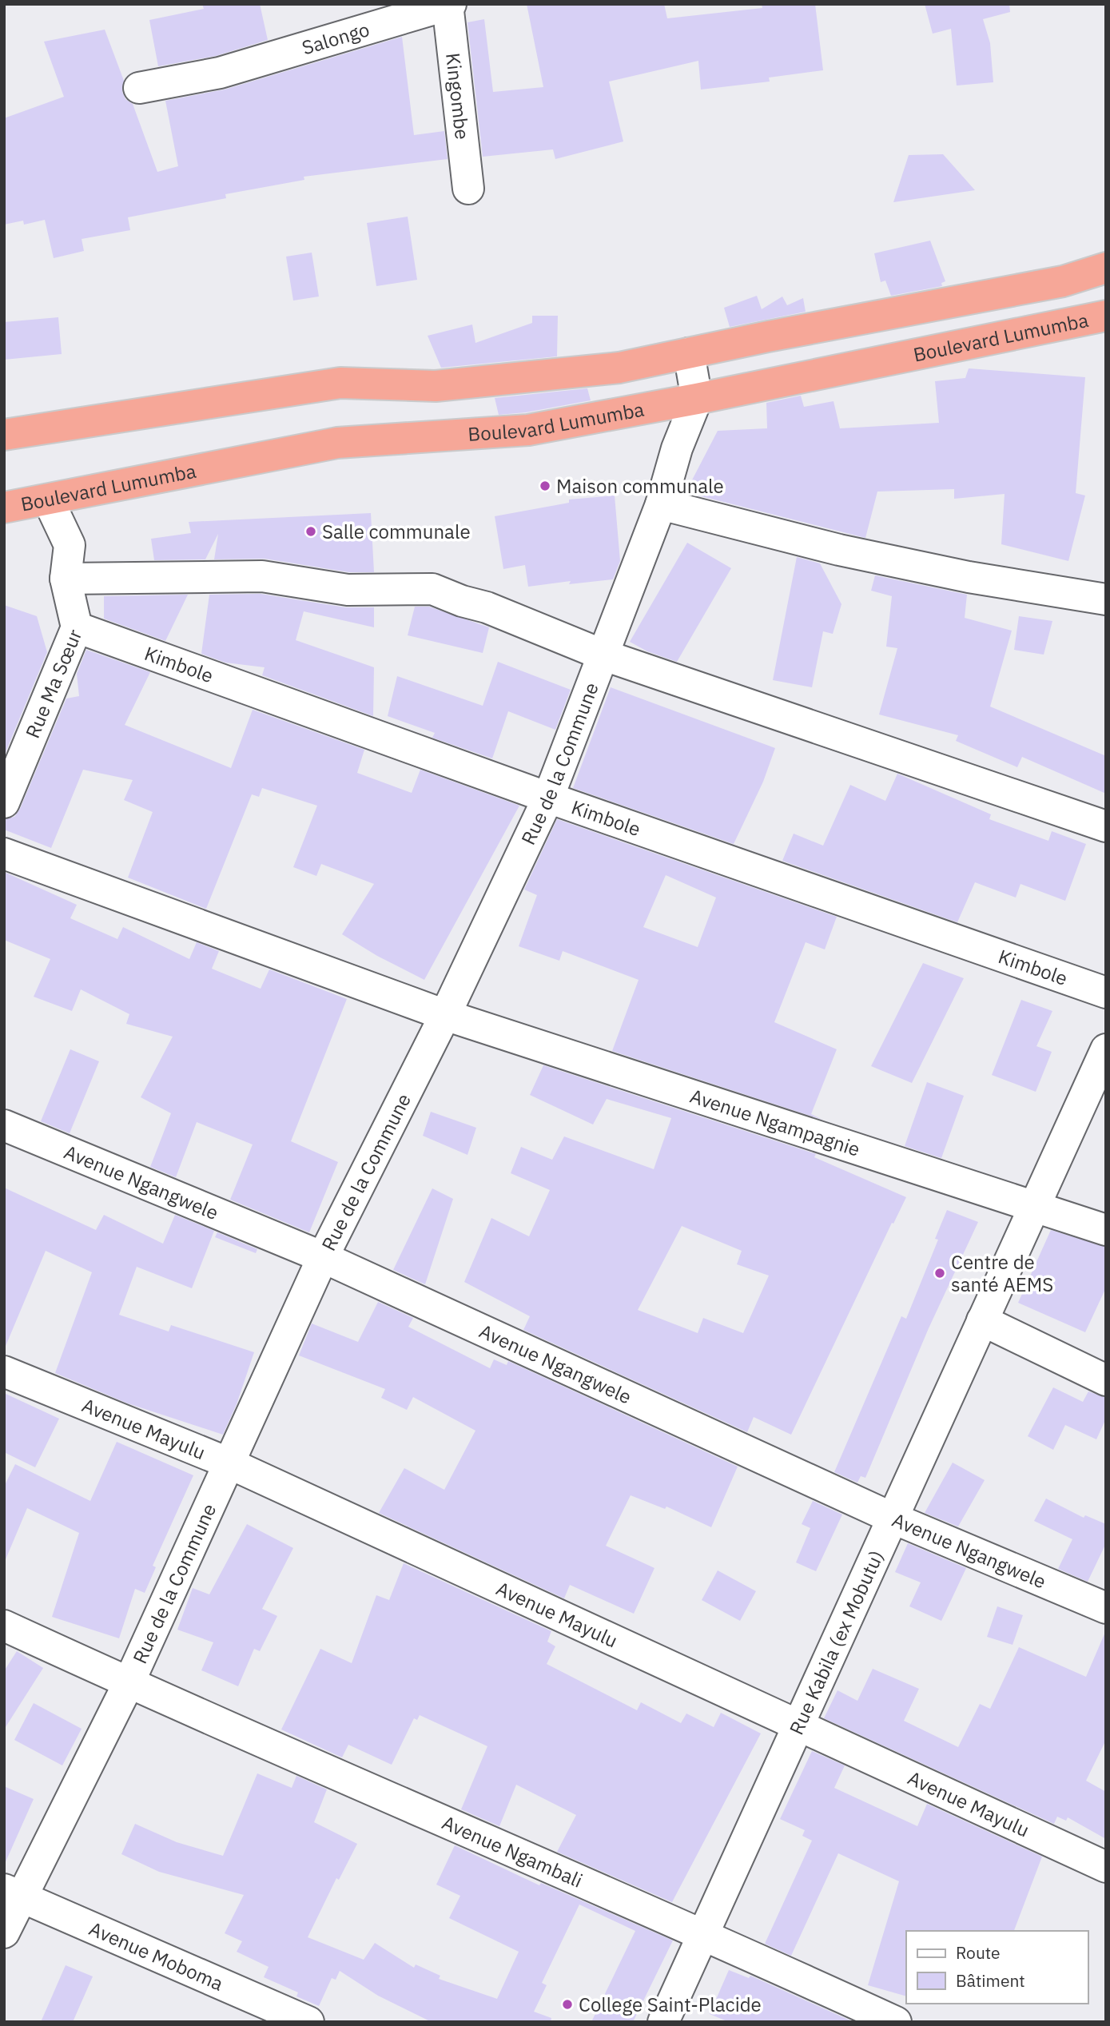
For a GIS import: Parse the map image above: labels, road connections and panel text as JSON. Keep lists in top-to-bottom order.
{
  "streets": {
    "highway": ["Boulevard Lumumba"],
    "street": [
      "Salongo",
      "Kingombe",
      "Kimbole",
      "Rue Ma Sœur",
      "Rue de la Commune",
      "Avenue Ngampagnie",
      "Avenue Ngangwele",
      "Avenue Mayulu",
      "Rue Kabila (ex Mobutu)",
      "Avenue Ngambali",
      "Avenue Moboma"
    ]
  },
  "crossings": [
    ["Salongo", "Kingombe"],
    ["Boulevard Lumumba", "Rue Ma Sœur"],
    ["Boulevard Lumumba", "Rue de la Commune"],
    ["Kimbole", "Rue Ma Sœur"],
    ["Kimbole", "Rue de la Commune"],
    ["Rue de la Commune", "Avenue Ngampagnie"],
    ["Rue de la Commune", "Avenue Ngangwele"],
    ["Rue de la Commune", "Avenue Mayulu"],
    ["Rue de la Commune", "Avenue Ngambali"],
    ["Rue de la Commune", "Avenue Moboma"],
    ["Avenue Ngampagnie", "Rue Kabila (ex Mobutu)"],
    ["Avenue Ngangwele", "Rue Kabila (ex Mobutu)"],
    ["Avenue Mayulu", "Rue Kabila (ex Mobutu)"],
    ["Rue Kabila (ex Mobutu)", "Avenue Ngambali"]
  ],
  "places": [
    "Maison communale",
    "Salle communale",
    "Centre de santé AEMS",
    "College Saint-Placide"
  ],
  "legend": ["Route", "Bâtiment"]
}
